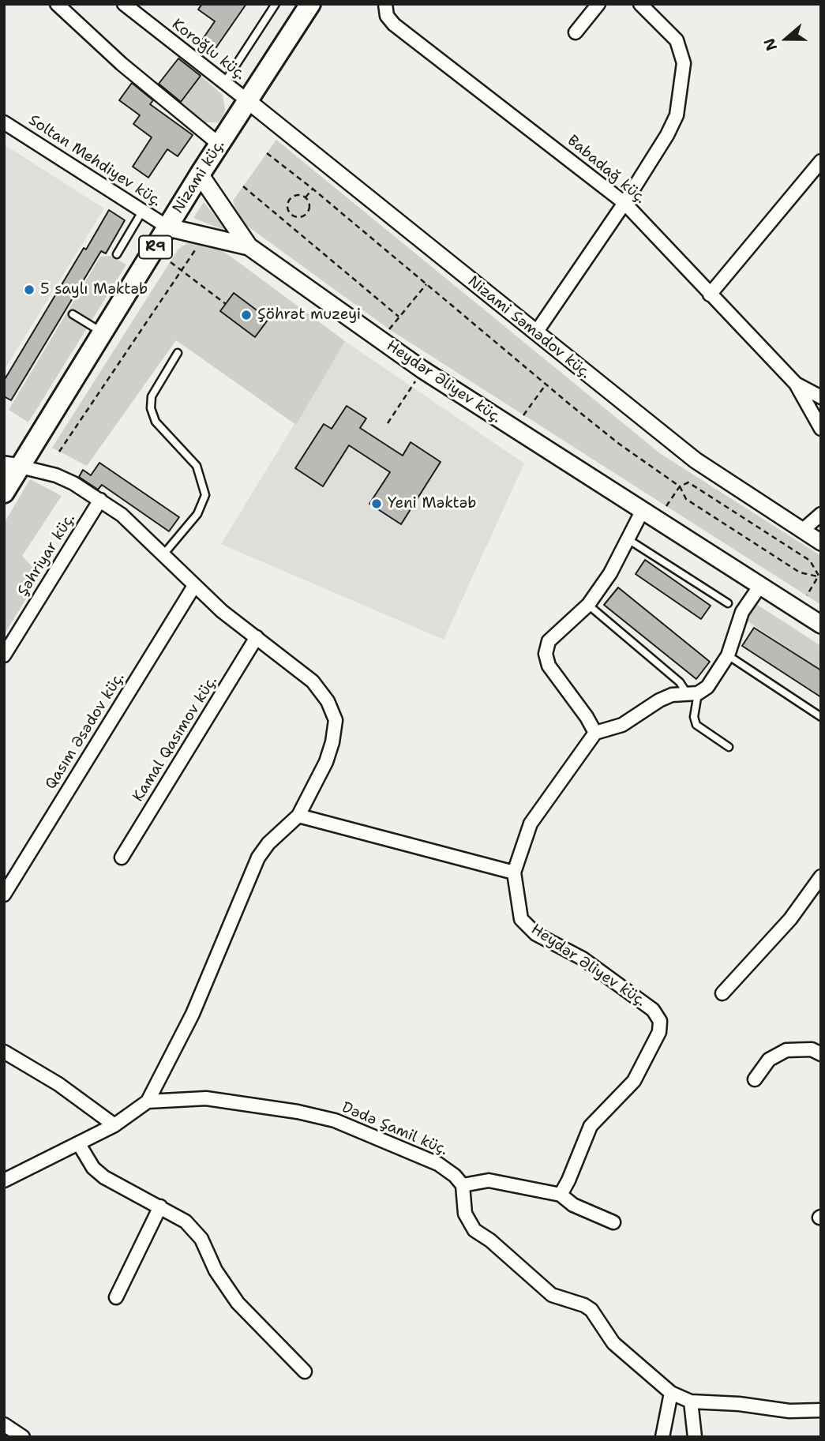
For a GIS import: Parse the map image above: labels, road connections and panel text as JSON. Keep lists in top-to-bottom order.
{
  "streets": {
    "highway": ["Nizami küç.", "R9"],
    "main road": ["Heydər Əliyev küç."],
    "street": [
      "Koroğlu küç.",
      "Soltan Mehdiyev küç.",
      "Babadağ küç.",
      "Nizami Səmədov küç.",
      "Şəhriyar küç.",
      "Qasım Əsədov küç.",
      "Kamal Qasımov küç.",
      "Dədə Şamil küç."
    ]
  },
  "crossings": [
    ["Koroğlu küç.", "Nizami küç."],
    ["Koroğlu küç.", "Nizami Səmədov küç."],
    ["Soltan Mehdiyev küç.", "Nizami küç."],
    ["Nizami küç.", "Nizami Səmədov küç."]
  ],
  "places": ["5 saylı Məktəb", "Şöhrət muzeyi", "Yeni Məktəb"],
  "north": "left"
}
